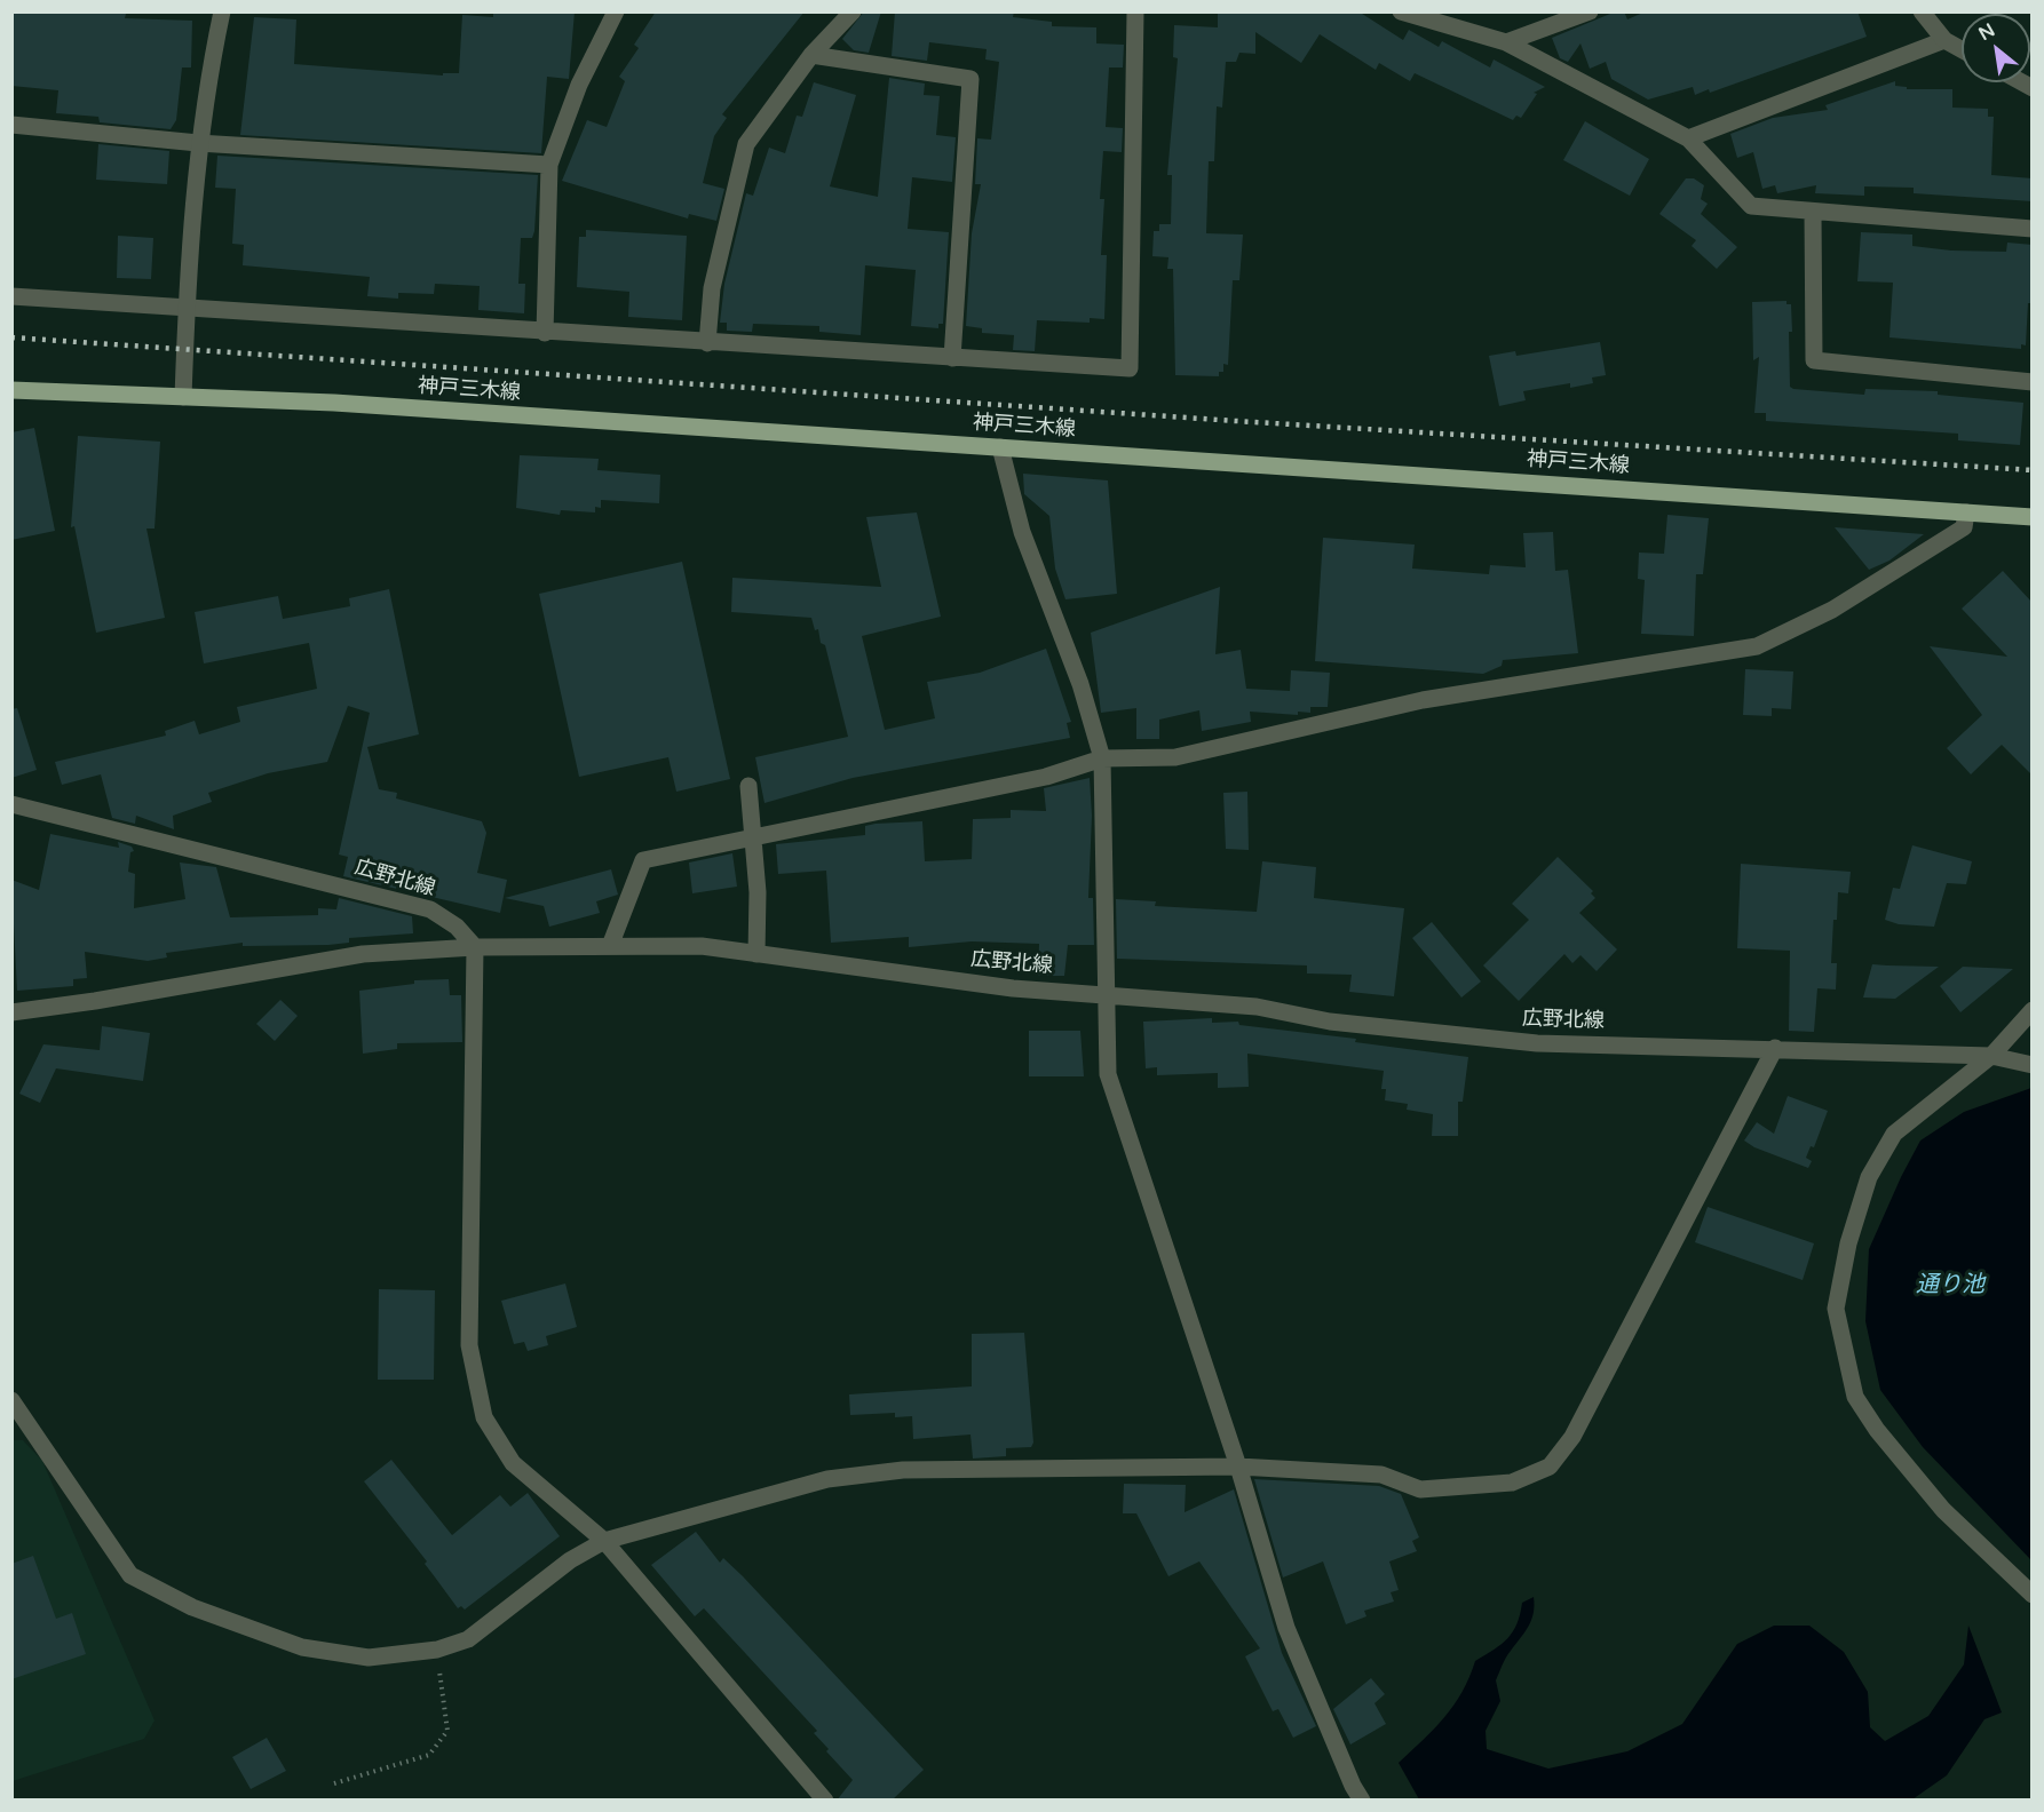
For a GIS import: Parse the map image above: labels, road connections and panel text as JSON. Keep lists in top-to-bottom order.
{
  "streets": {
    "main road": ["神戸三木線"],
    "street": ["広野北線"]
  },
  "water": ["通り池"],
  "north": "top left"
}
